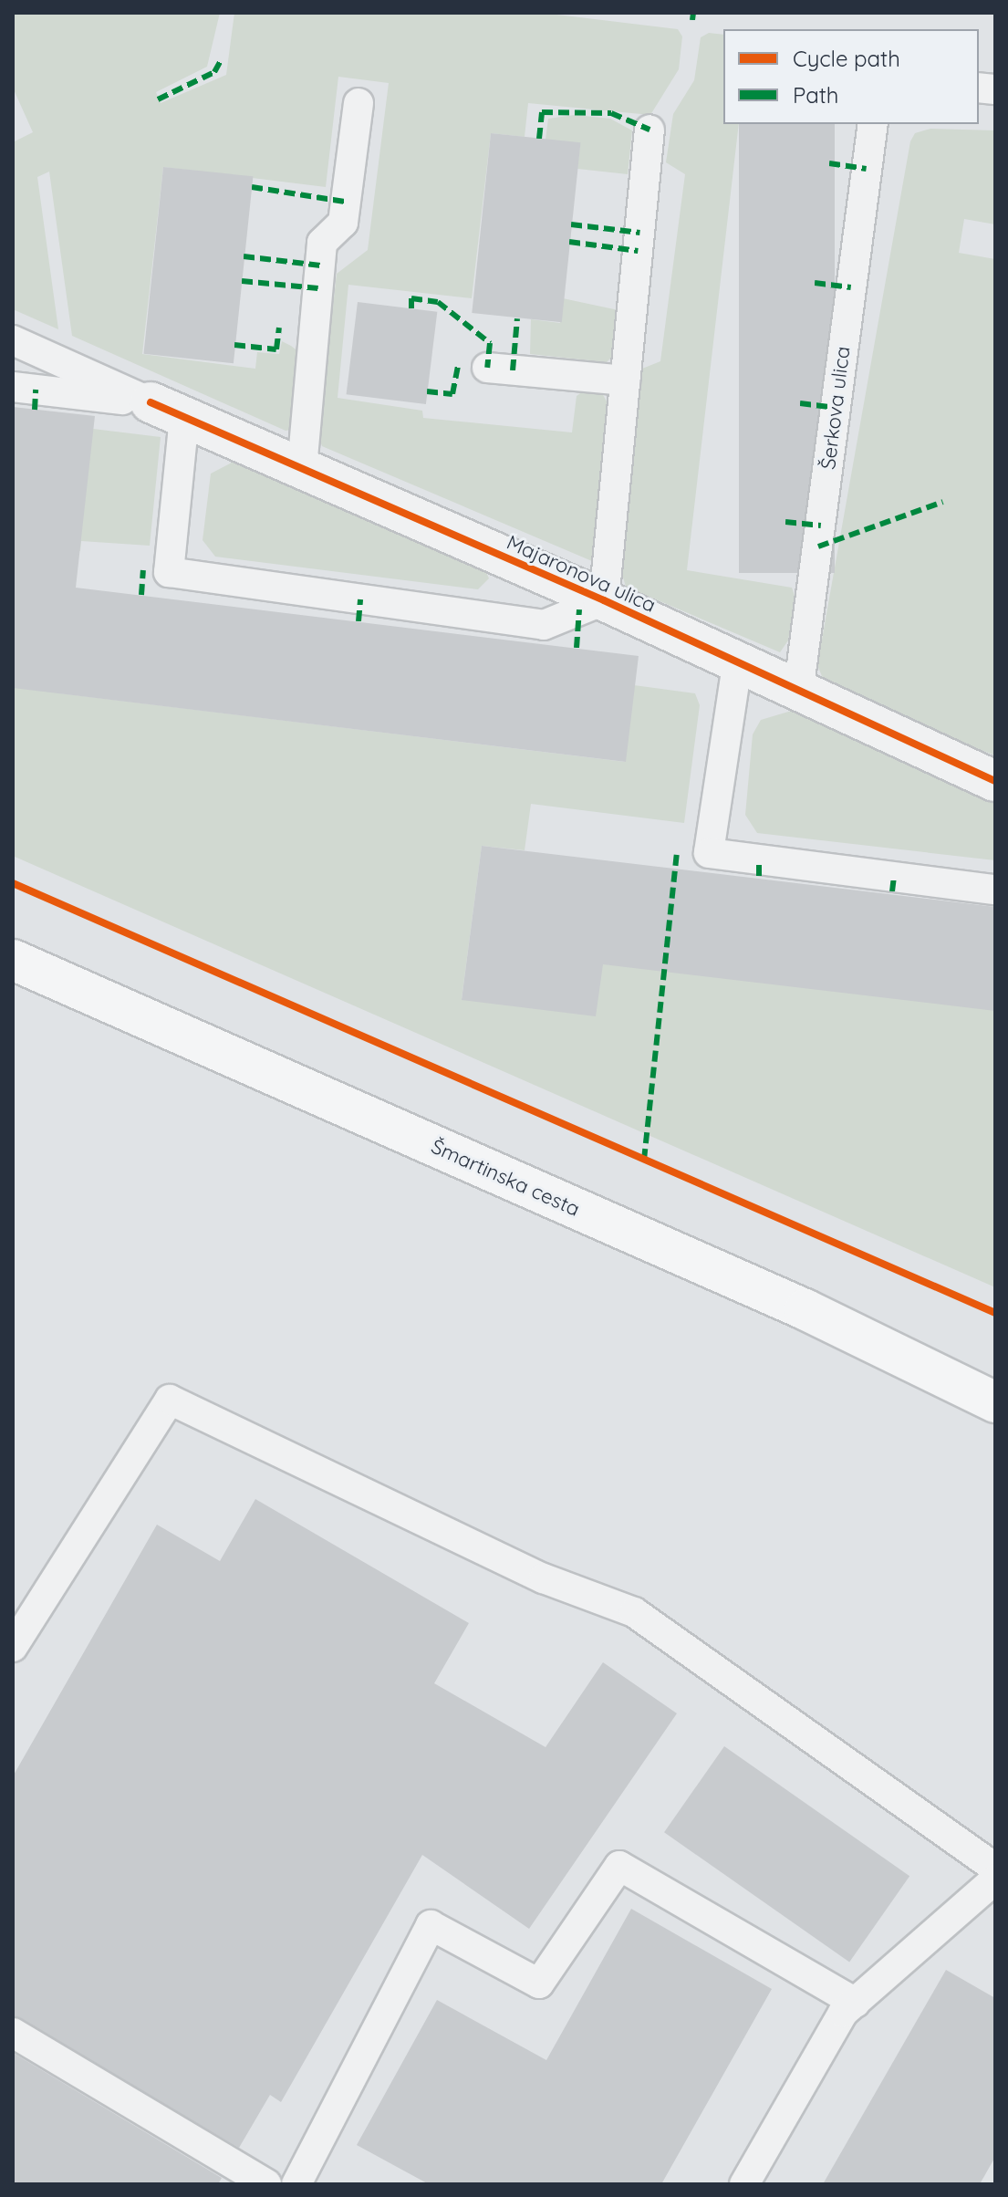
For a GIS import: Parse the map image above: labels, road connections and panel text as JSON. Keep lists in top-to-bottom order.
{
  "streets": {
    "main road": ["Šmartinska cesta"],
    "street": ["Majaronova ulica"],
    "lane": ["Šerkova ulica"]
  },
  "crossings": [
    ["Šerkova ulica", "Majaronova ulica"]
  ],
  "legend": ["Cycle path", "Path"]
}
